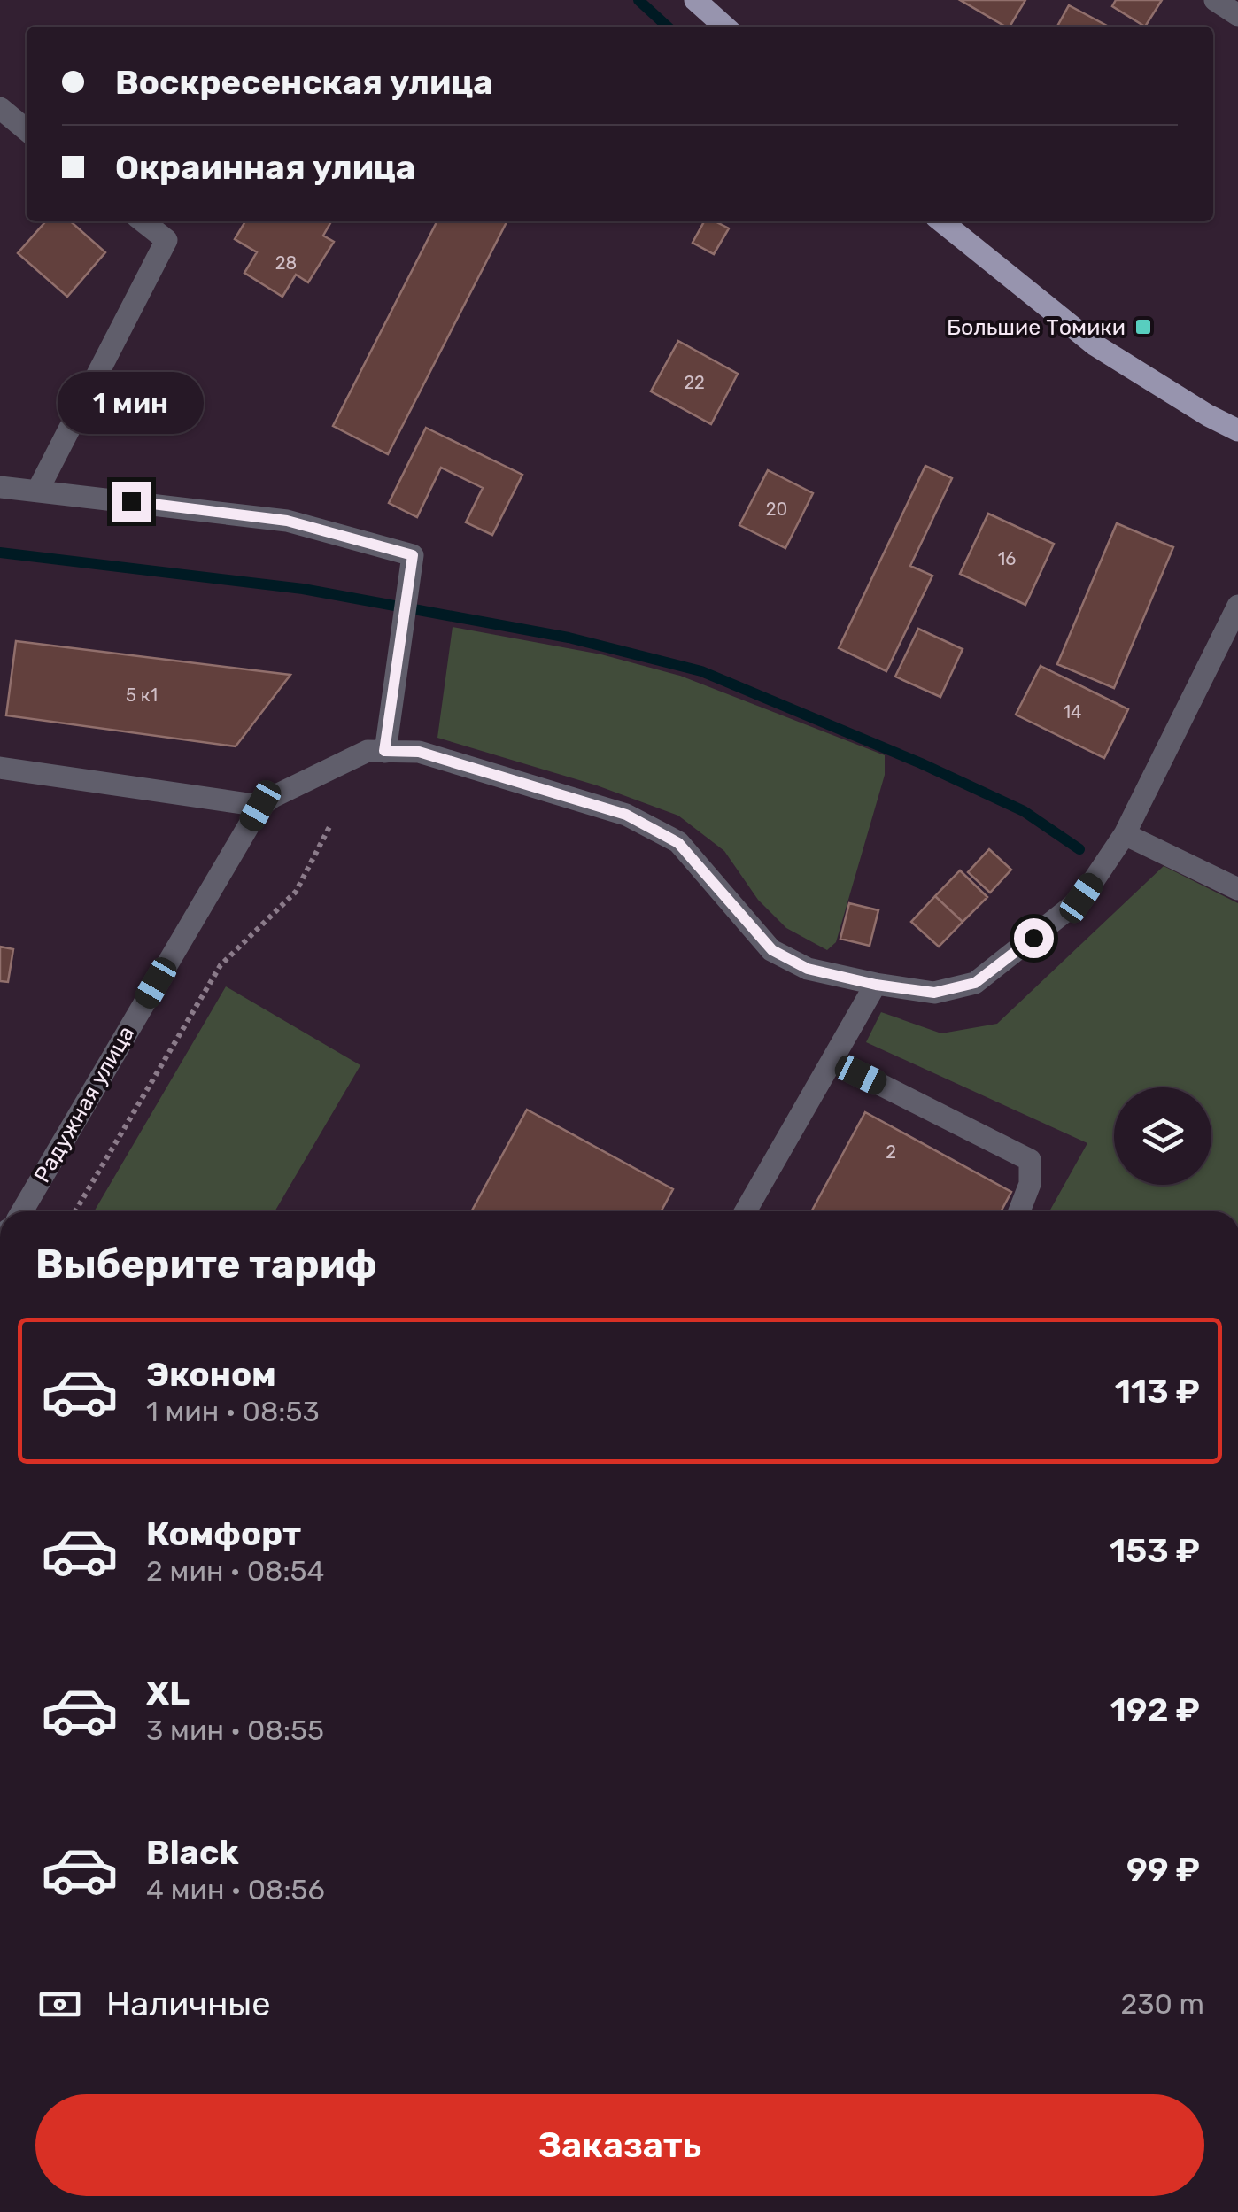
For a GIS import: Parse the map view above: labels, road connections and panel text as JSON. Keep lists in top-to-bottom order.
{
  "streets": {
    "street": ["Радужная улица"]
  },
  "places": {
    "transit": ["Большие Томики"]
  },
  "house_numbers": [
    "28",
    "22",
    "20",
    "16",
    "5 к1",
    "14",
    "2"
  ],
  "page": {
    "banner": ["Воскресенская улица", "Окраинная улица"],
    "bubble": "1 мин",
    "heading": "Выберите тариф",
    "list": [
      {
        "name": "Эконом",
        "note": "1 мин · 08:53",
        "value": "113 ₽"
      },
      {
        "name": "Комфорт",
        "note": "2 мин · 08:54",
        "value": "153 ₽"
      },
      {
        "name": "XL",
        "note": "3 мин · 08:55",
        "value": "192 ₽"
      },
      {
        "name": "Black",
        "note": "4 мин · 08:56",
        "value": "99 ₽"
      }
    ],
    "pay": ["Наличные", "230 m"],
    "buttons": "Заказать"
  }
}
